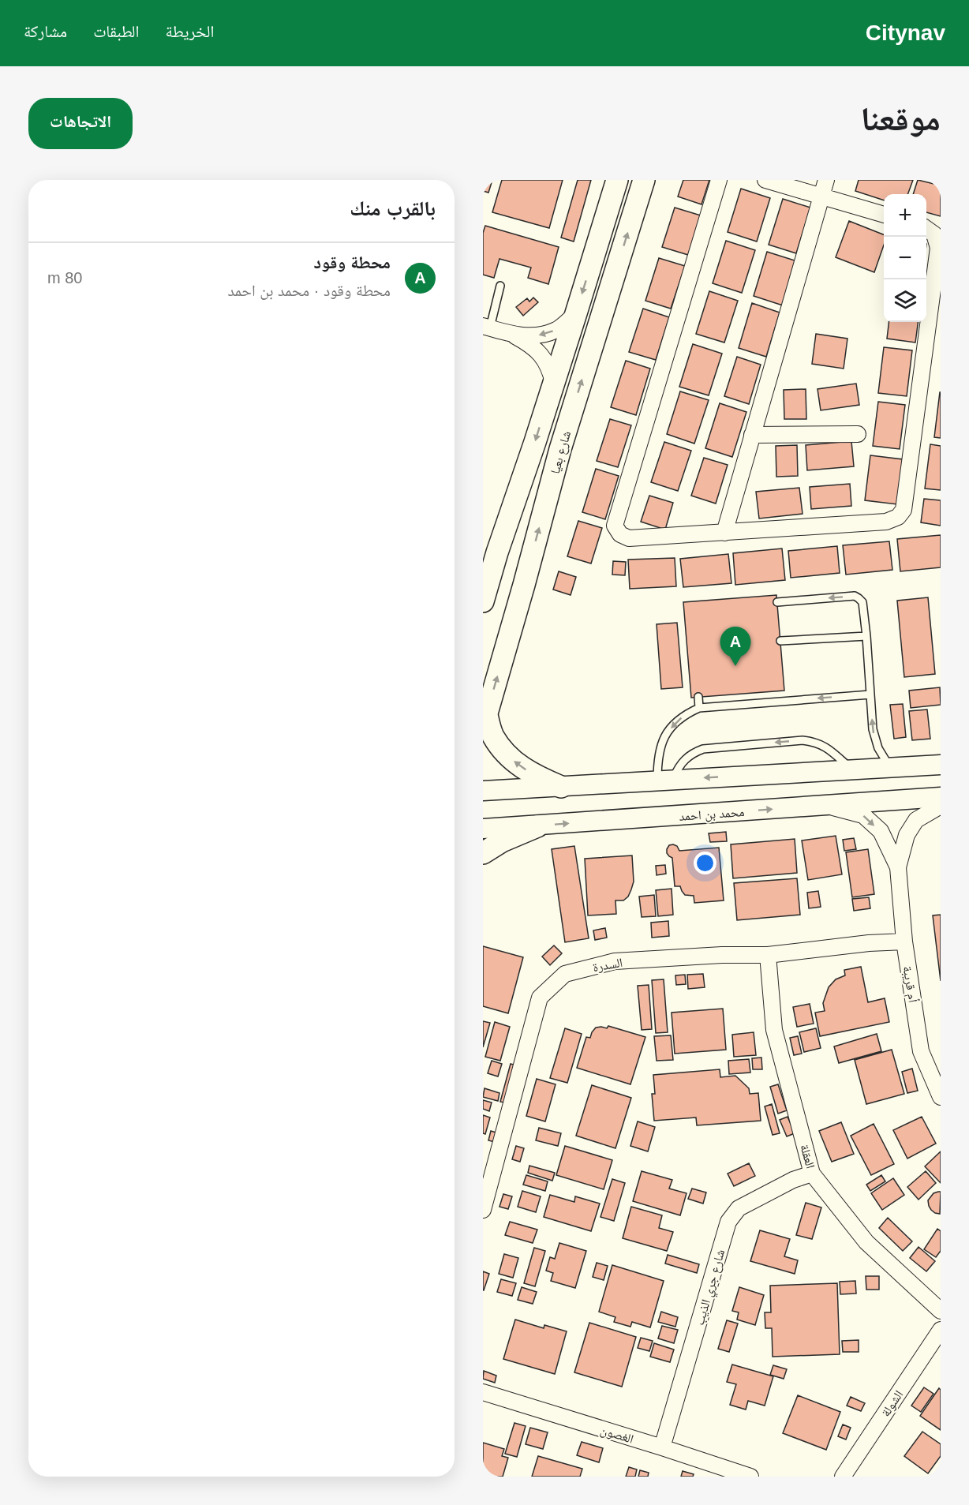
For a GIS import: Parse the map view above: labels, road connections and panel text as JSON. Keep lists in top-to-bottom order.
{
  "streets": {
    "main road": ["شارع بعيا"],
    "street": [
      "محمد بن احمد",
      "السدرة",
      "أم قريبة",
      "العقلة",
      "شارع جري الذيب",
      "الشولة",
      "الغصون"
    ]
  },
  "crossings": [
    ["محمد بن احمد", "أم قريبة"],
    ["السدرة", "أم قريبة"],
    ["السدرة", "العقلة"],
    ["العقلة", "شارع جري الذيب"],
    ["شارع جري الذيب", "الغصون"]
  ],
  "page": {
    "header": "Citynav",
    "nav": ["الخريطة", "الطبقات", "مشاركة"],
    "title": "موقعنا",
    "buttons": "الاتجاهات",
    "heading": "بالقرب منك",
    "map_buttons": ["+", "−"],
    "list": [
      {
        "mark": "A",
        "name": "محطة وقود",
        "note": "محطة وقود · محمد بن احمد",
        "value": "80 m"
      }
    ],
    "pins": "A"
  }
}
